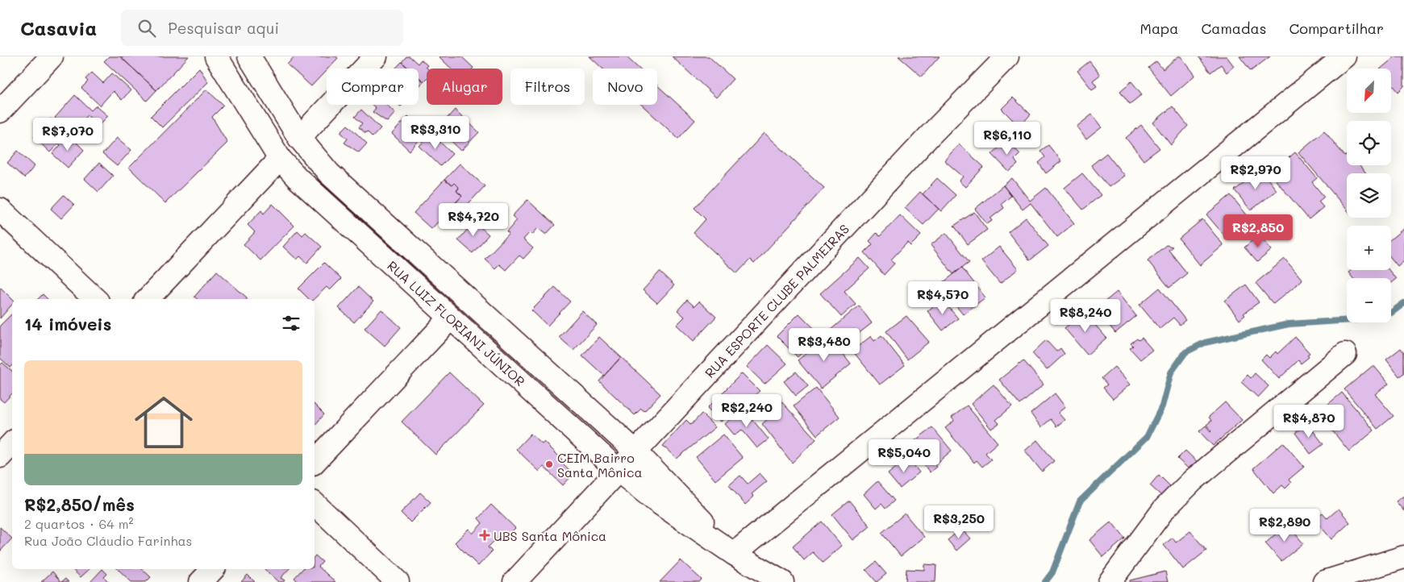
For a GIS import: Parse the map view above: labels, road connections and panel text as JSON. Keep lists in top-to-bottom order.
{
  "streets": {
    "street": ["RUA ESPORTE CLUBE PALMEIRAS", "RUA LUIZ FLORIANI JÚNIOR"]
  },
  "crossings": [
    ["RUA ESPORTE CLUBE PALMEIRAS", "RUA LUIZ FLORIANI JÚNIOR"]
  ],
  "places": {
    "other": ["CEIM Bairro Santa Mônica"],
    "health": ["UBS Santa Mônica"]
  },
  "north": "bottom left",
  "page": {
    "header": "Casavia",
    "search": "Pesquisar aqui",
    "nav": ["Mapa", "Camadas", "Compartilhar"],
    "map_buttons": ["+", "−"],
    "chip": [
      "Comprar",
      "Alugar",
      "Filtros",
      "Novo"
    ],
    "price": [
      "R$3,310",
      "R$7,070",
      "R$6,110",
      "R$2,970",
      "R$4,720",
      "R$2,850",
      "R$4,570",
      "R$8,240",
      "R$3,480",
      "R$2,240",
      "R$4,870",
      "R$5,040",
      "R$3,250",
      "R$2,890"
    ],
    "heading": "14 imóveis",
    "list": [
      {
        "name": "R$2,850/mês",
        "note": "2 quartos · 64 m² · Rua João Cláudio Farinhas"
      }
    ]
  }
}
